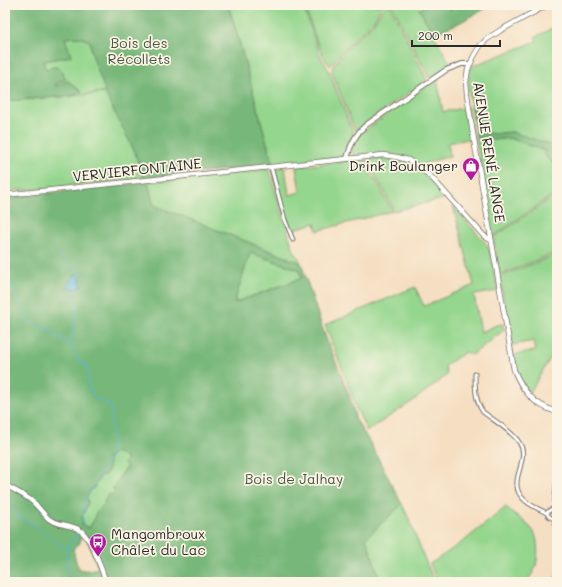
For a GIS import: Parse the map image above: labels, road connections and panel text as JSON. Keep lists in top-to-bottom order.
{
  "streets": {
    "main road": ["AVENUE RENÉ LANGE", "VERVIERFONTAINE"]
  },
  "crossings": [
    ["AVENUE RENÉ LANGE", "VERVIERFONTAINE"]
  ],
  "parks": ["Bois des Récollets", "Bois de Jalhay"],
  "places": {
    "shop": ["Drink Boulanger"],
    "bus stop": ["Mangombroux Châlet du Lac"]
  },
  "scale_bar": "200 m"
}
